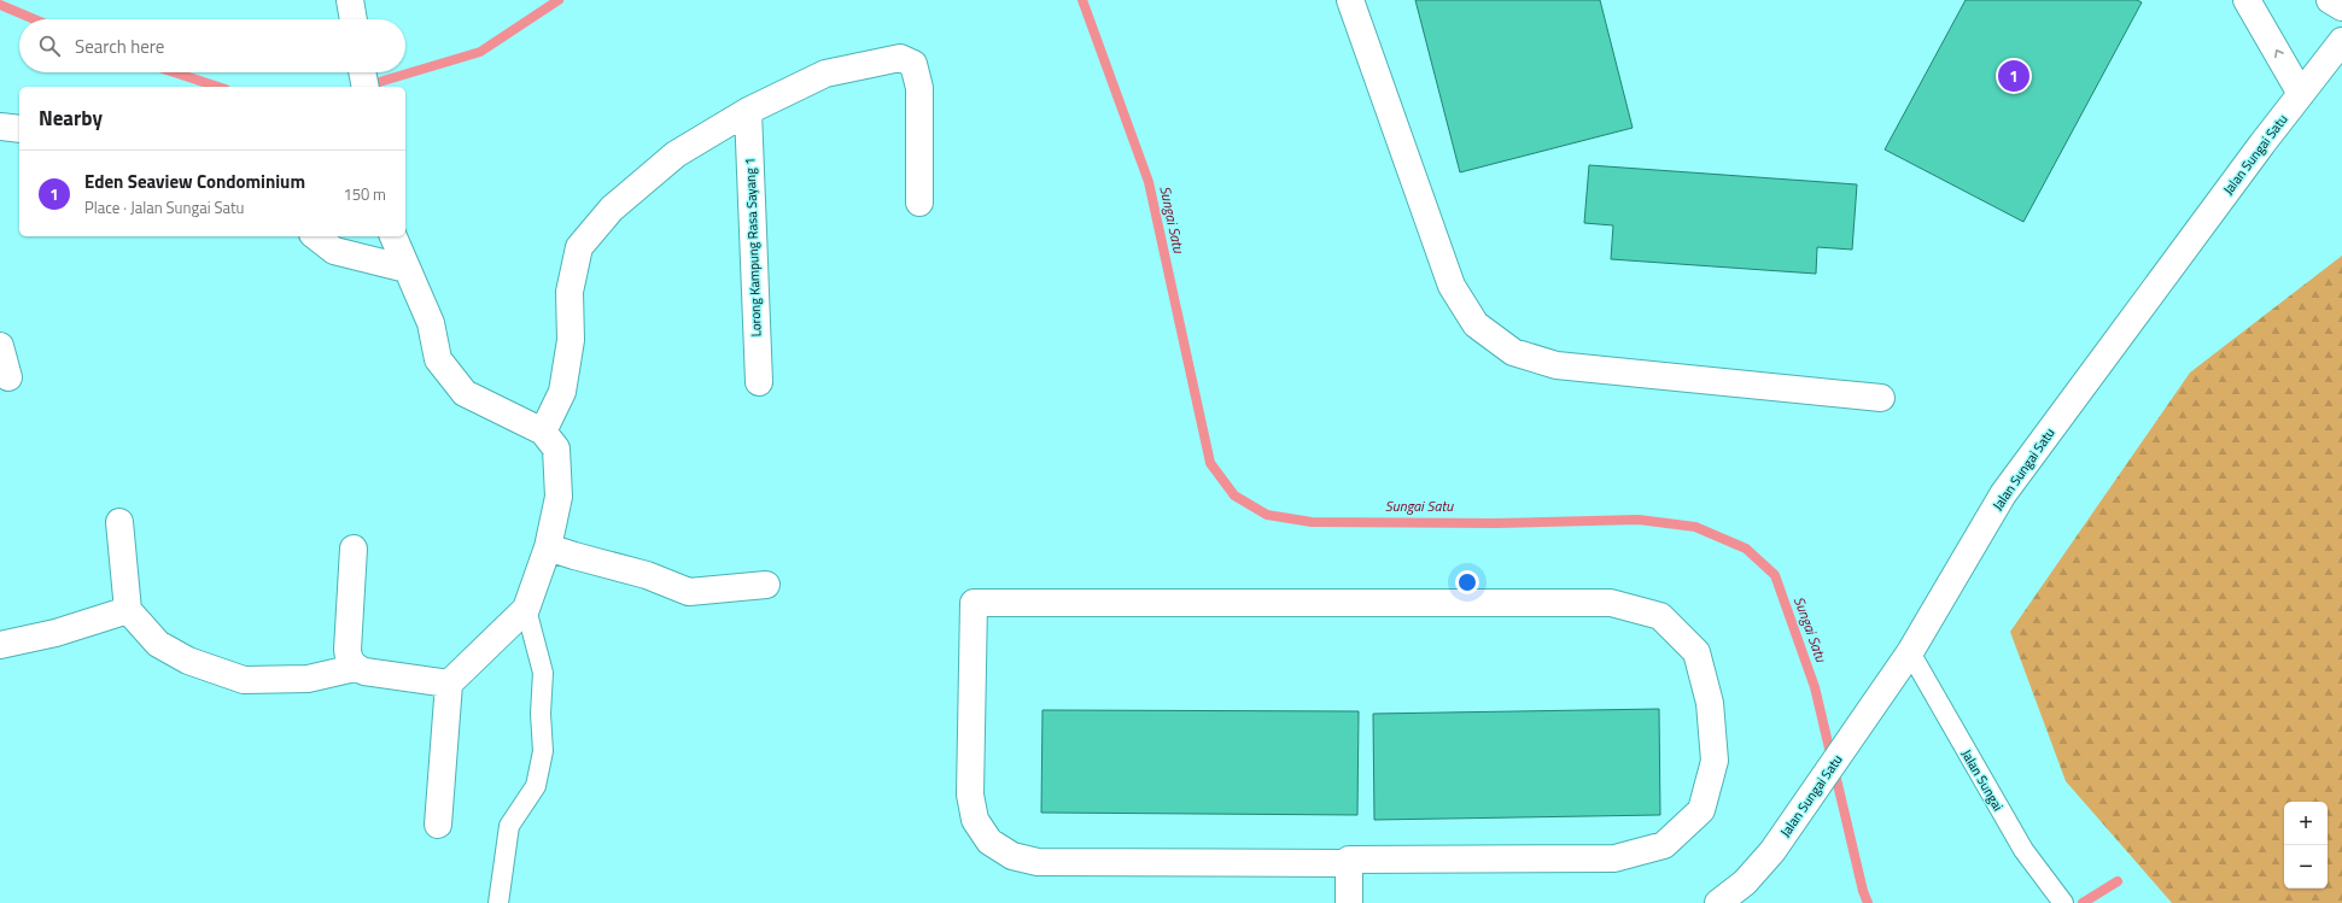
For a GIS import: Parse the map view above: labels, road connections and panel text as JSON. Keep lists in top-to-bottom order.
{
  "streets": {
    "street": ["Jalan Sungai Satu", "Lorong Kampung Rasa Sayang 1"],
    "lane": ["Jalan Sungai"]
  },
  "crossings": [
    ["Jalan Sungai Satu", "Jalan Sungai"]
  ],
  "water": ["Sungai Satu"],
  "page": {
    "search": "Search here",
    "pins": "1",
    "heading": "Nearby",
    "list": [
      {
        "mark": "1",
        "name": "Eden Seaview Condominium",
        "note": "Place · Jalan Sungai Satu",
        "value": "150 m"
      }
    ],
    "map_buttons": ["+", "−"]
  }
}
